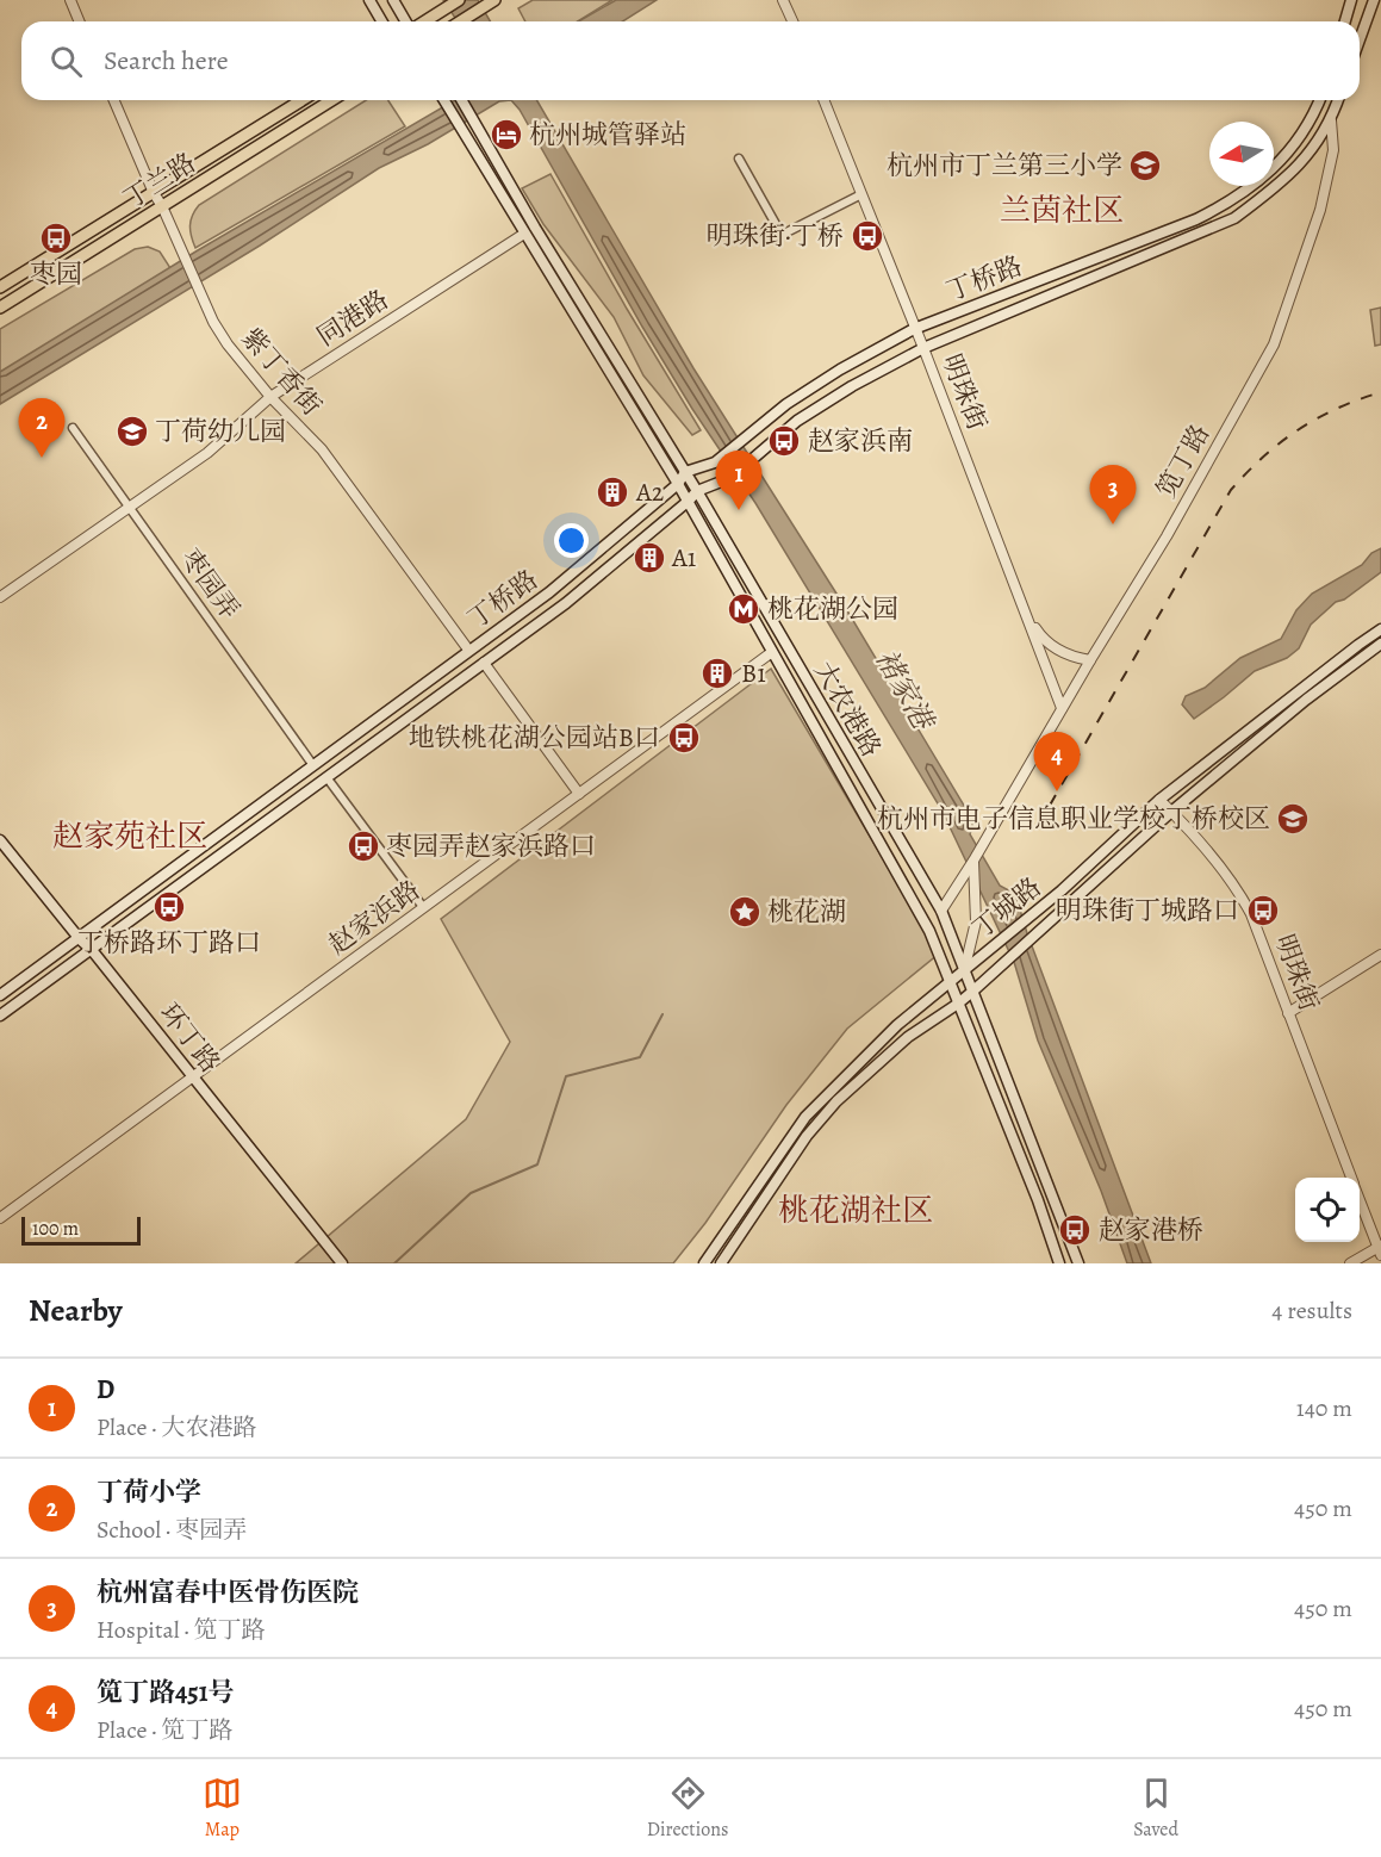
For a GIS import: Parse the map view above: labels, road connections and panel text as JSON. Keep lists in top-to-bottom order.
{
  "streets": {
    "main road": [
      "丁兰路",
      "丁桥路",
      "笕丁路",
      "大农港路",
      "丁城路",
      "环丁路"
    ],
    "street": [
      "同港路",
      "紫丁香街",
      "明珠街",
      "枣园弄",
      "赵家浜路"
    ]
  },
  "crossings": [
    ["丁兰路", "紫丁香街"],
    ["丁桥路", "紫丁香街"],
    ["丁桥路", "明珠街"],
    ["丁桥路", "笕丁路"],
    ["丁桥路", "枣园弄"],
    ["丁桥路", "大农港路"],
    ["丁桥路", "环丁路"],
    ["同港路", "紫丁香街"],
    ["同港路", "枣园弄"],
    ["同港路", "大农港路"],
    ["明珠街", "笕丁路"],
    ["明珠街", "丁城路"],
    ["笕丁路", "大农港路"],
    ["大农港路", "丁城路"],
    ["大农港路", "赵家浜路"],
    ["赵家浜路", "环丁路"]
  ],
  "districts": ["兰茵社区", "赵家苑社区", "桃花湖社区"],
  "water": ["褚家港"],
  "places": {
    "hotel": ["杭州城管驿站"],
    "school or university": ["杭州市丁兰第三小学", "丁荷幼儿园", "杭州市电子信息职业学校丁桥校区"],
    "bus stop": [
      "明珠街·丁桥",
      "枣园",
      "赵家浜南",
      "地铁桃花湖公园站B口",
      "枣园弄赵家浜路口",
      "丁桥路环丁路口",
      "明珠街丁城路口",
      "赵家港桥"
    ],
    "building": ["A2", "A1", "B1"],
    "metro station": ["桃花湖公园"],
    "place": ["桃花湖"]
  },
  "scale_bar": "100 m",
  "north": "left",
  "page": {
    "search": "Search here",
    "pins": [
      "2",
      "1",
      "3",
      "4"
    ],
    "scale": "100 m",
    "heading": ["Nearby", "4 results"],
    "list": [
      {
        "mark": "1",
        "name": "D",
        "note": "Place · 大农港路",
        "value": "140 m"
      },
      {
        "mark": "2",
        "name": "丁荷小学",
        "note": "School · 枣园弄",
        "value": "450 m"
      },
      {
        "mark": "3",
        "name": "杭州富春中医骨伤医院",
        "note": "Hospital · 笕丁路",
        "value": "450 m"
      },
      {
        "mark": "4",
        "name": "笕丁路451号",
        "note": "Place · 笕丁路",
        "value": "450 m"
      }
    ],
    "nav": ["Map", "Directions", "Saved"]
  }
}
